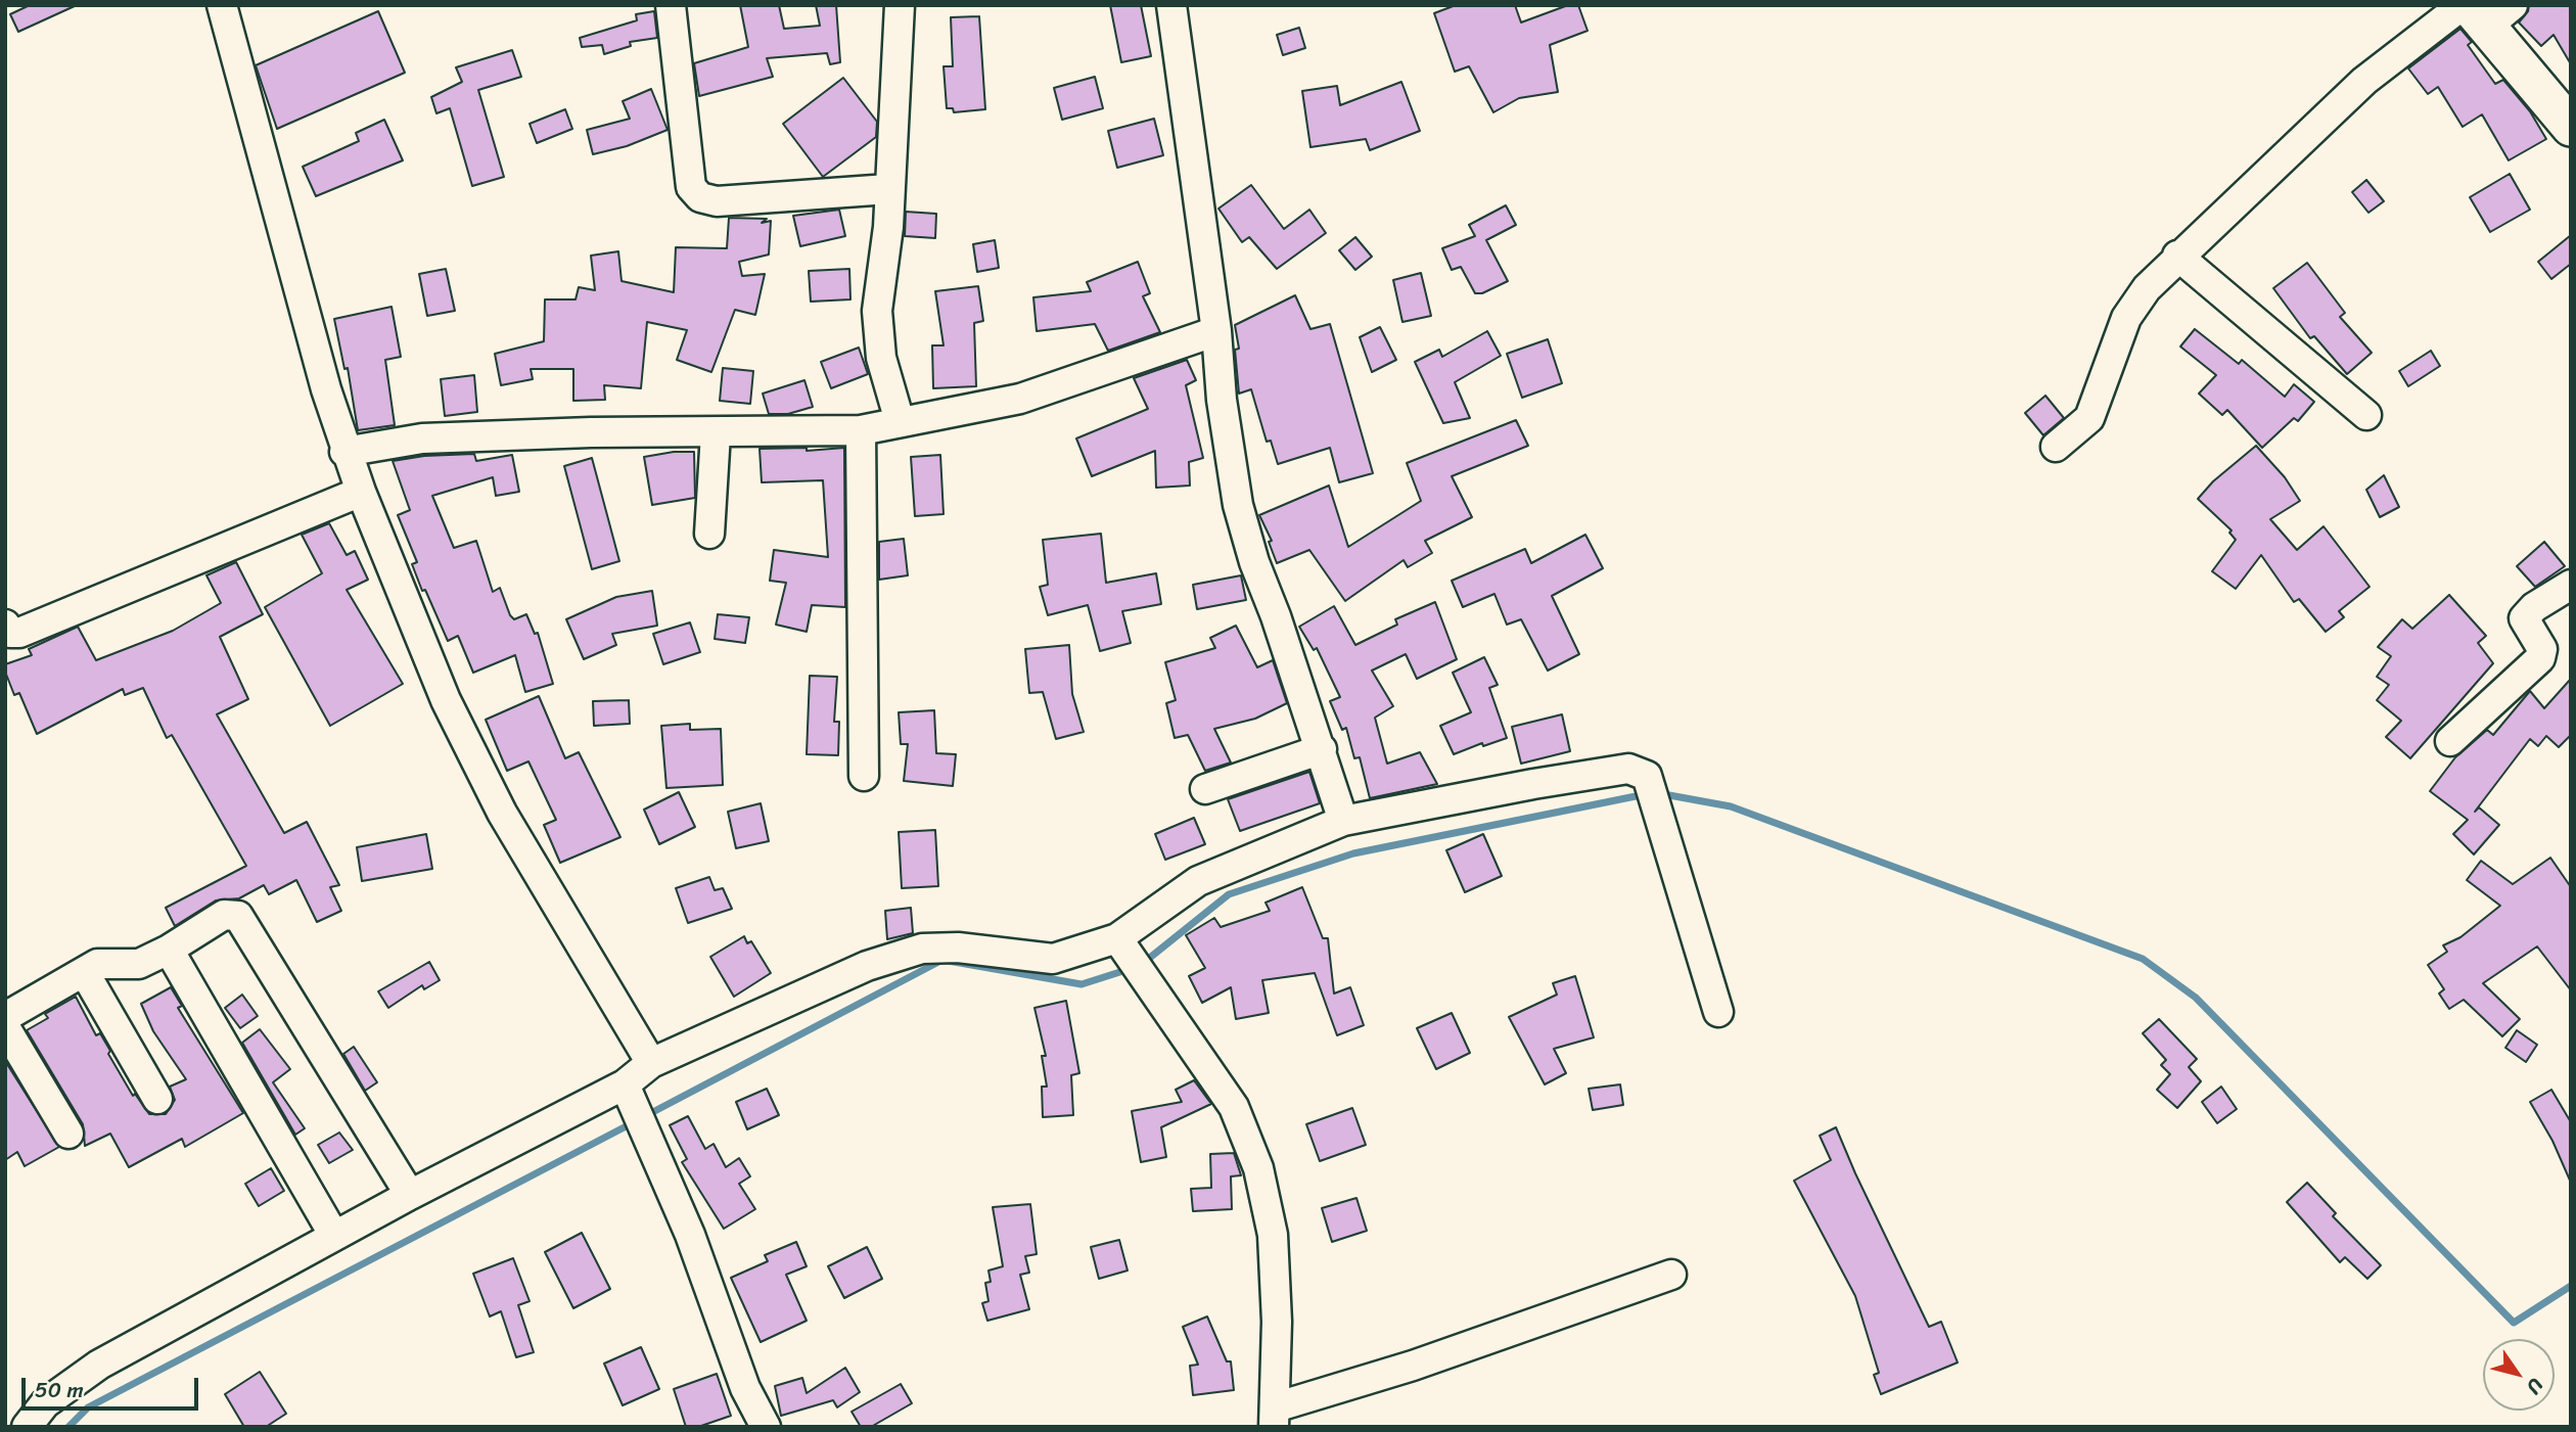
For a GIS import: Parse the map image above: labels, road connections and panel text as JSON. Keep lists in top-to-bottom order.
{
  "scale_bar": "50 m",
  "north": "bottom right"
}
